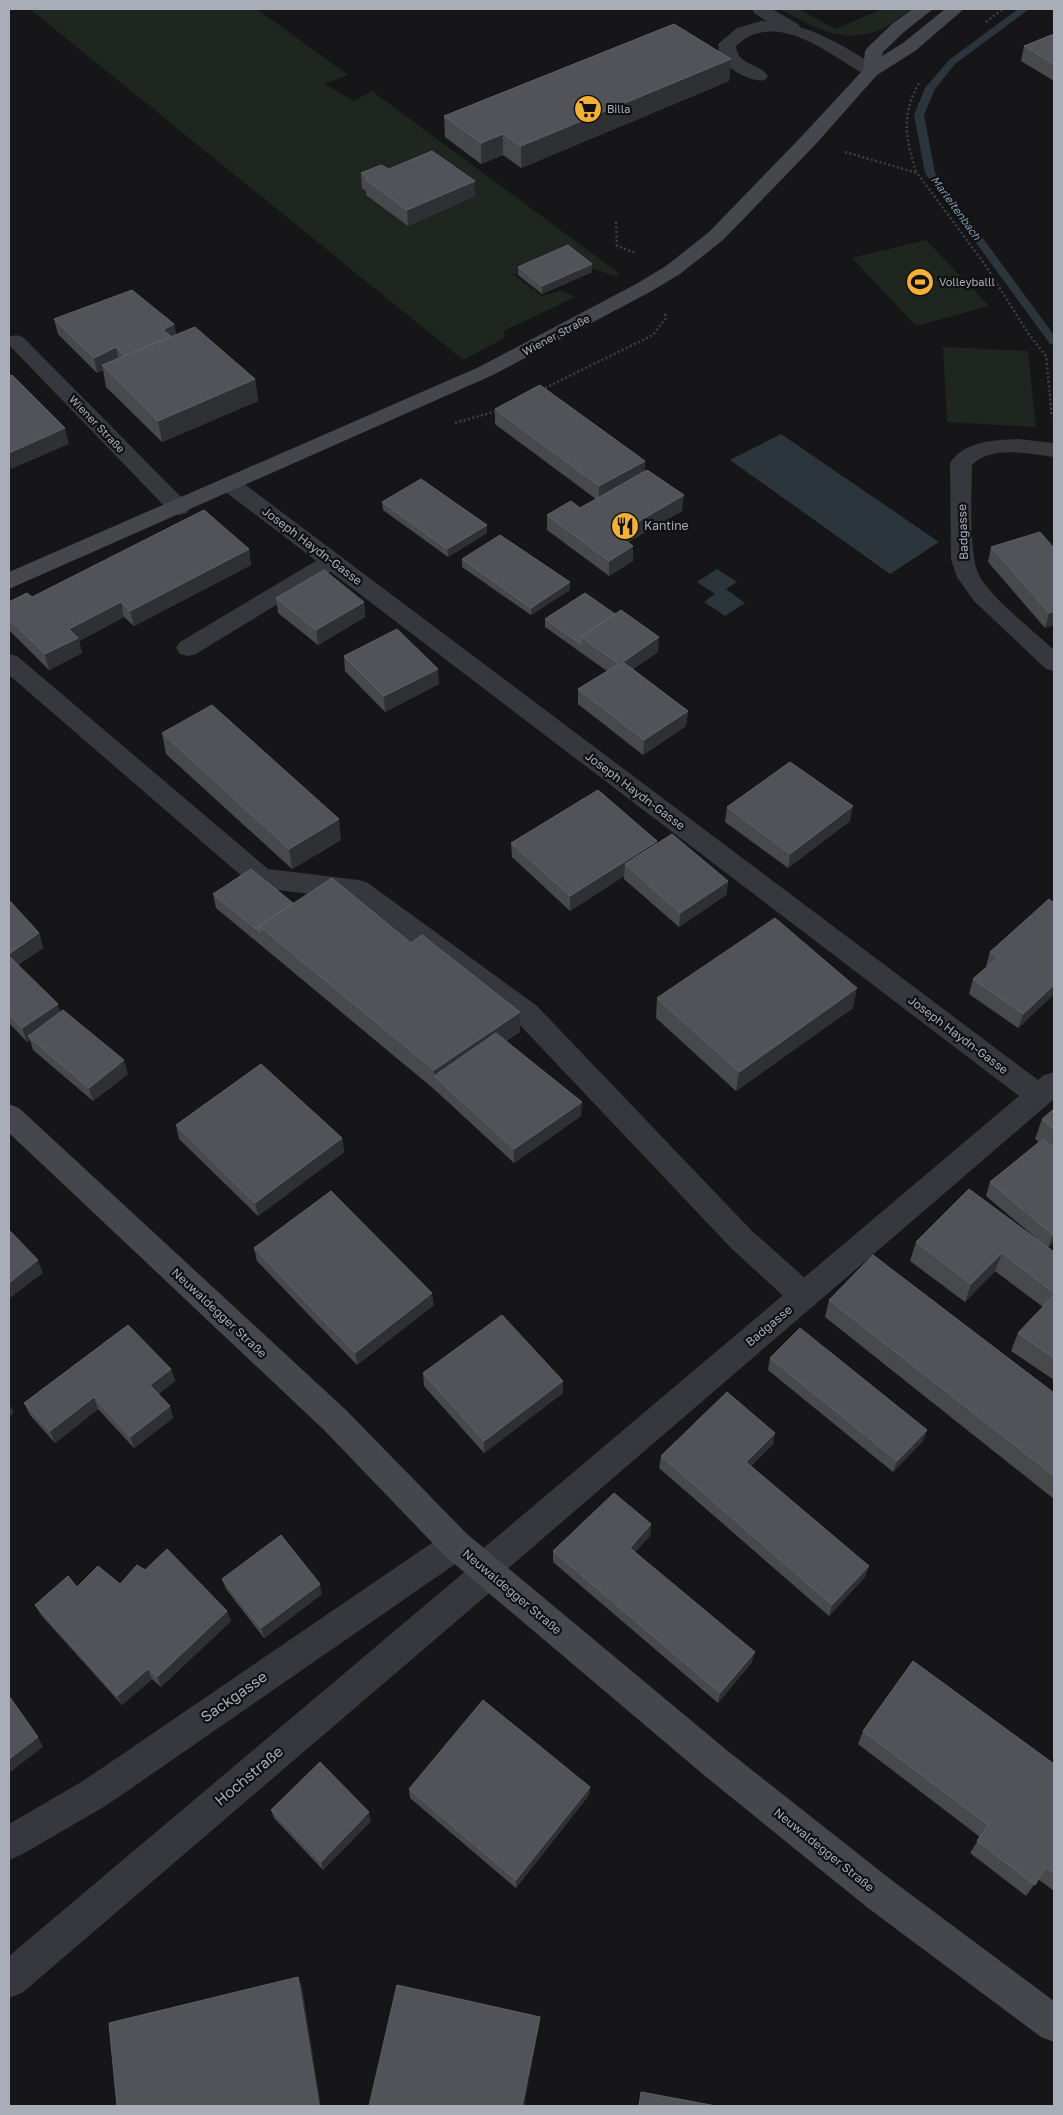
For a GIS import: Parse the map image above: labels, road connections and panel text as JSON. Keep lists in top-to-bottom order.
{
  "streets": {
    "main road": ["Wiener Straße", "Neuwaldegger Straße"],
    "street": [
      "Badgasse",
      "Joseph Haydn-Gasse",
      "Sackgasse",
      "Hochstraße"
    ]
  },
  "crossings": [
    ["Wiener Straße", "Joseph Haydn-Gasse"],
    ["Badgasse", "Joseph Haydn-Gasse"],
    ["Badgasse", "Neuwaldegger Straße"],
    ["Badgasse", "Hochstraße"],
    ["Neuwaldegger Straße", "Sackgasse"],
    ["Neuwaldegger Straße", "Hochstraße"]
  ],
  "water": ["Marleitenbach"],
  "places": {
    "supermarket": ["Billa"],
    "sports": ["Volleyballl"],
    "restaurant": ["Kantine"]
  }
}
